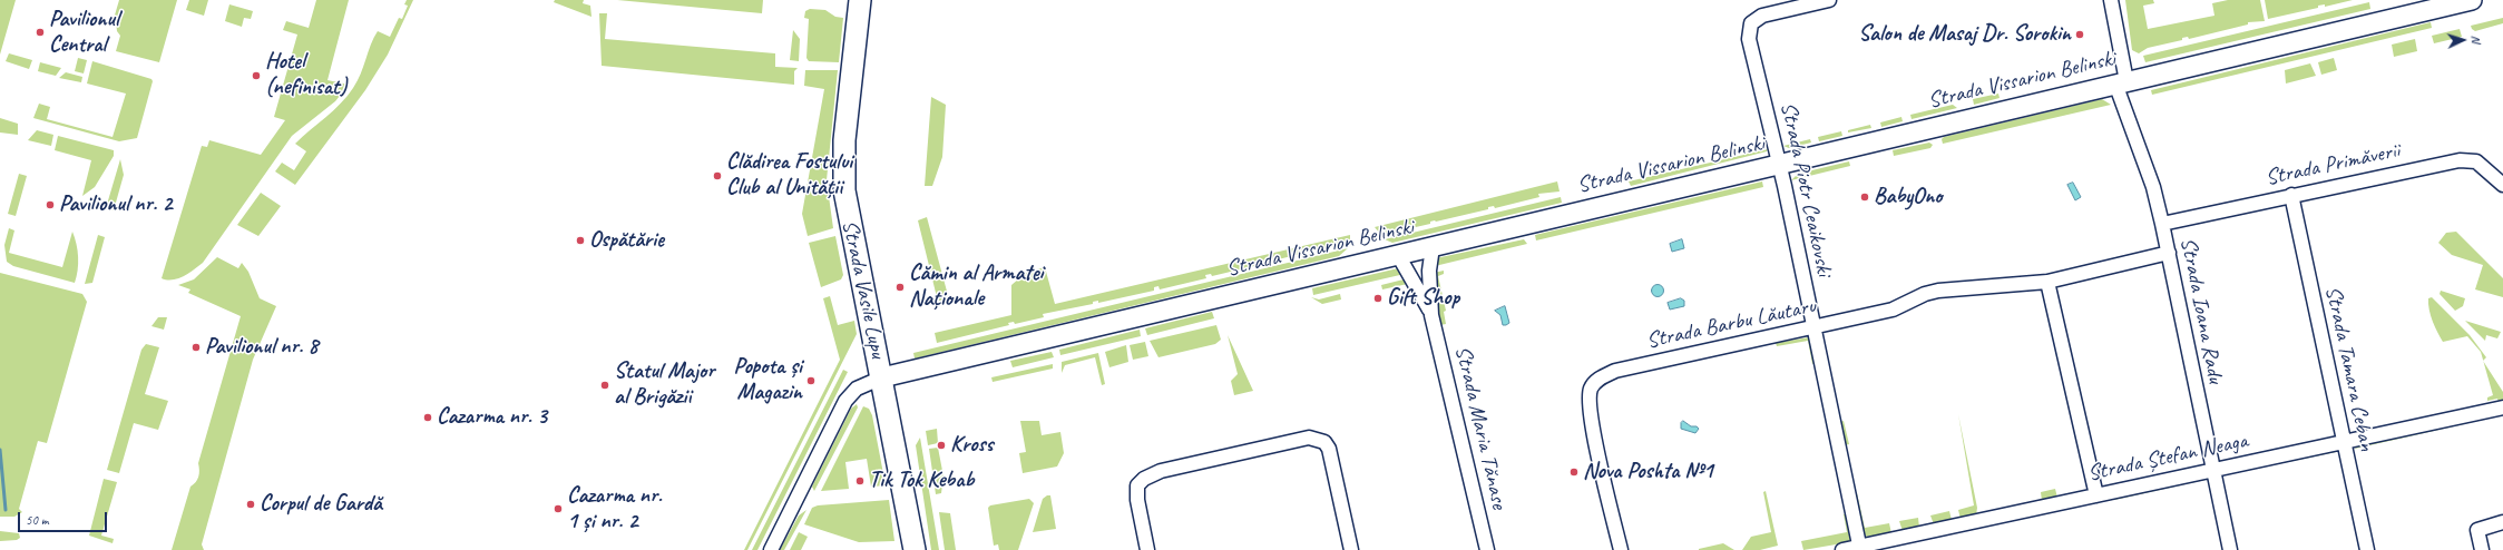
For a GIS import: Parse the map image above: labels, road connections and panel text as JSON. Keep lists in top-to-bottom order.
{
  "streets": {
    "main road": ["Strada Vissarion Belinski", "Strada Vasile Lupu"],
    "street": [
      "Strada Primăverii",
      "Strada Piotr Ceaikovski",
      "Strada Ioana Radu",
      "Strada Barbu Lăutaru",
      "Strada Tamara Ceban",
      "Strada Maria Tănase",
      "Strada Ștefan Neaga"
    ]
  },
  "crossings": [
    ["Strada Vissarion Belinski", "Strada Piotr Ceaikovski"],
    ["Strada Vissarion Belinski", "Strada Vasile Lupu"],
    ["Strada Vissarion Belinski", "Strada Ioana Radu"],
    ["Strada Vissarion Belinski", "Strada Maria Tănase"],
    ["Strada Primăverii", "Strada Ioana Radu"],
    ["Strada Primăverii", "Strada Tamara Ceban"],
    ["Strada Piotr Ceaikovski", "Strada Barbu Lăutaru"],
    ["Strada Piotr Ceaikovski", "Strada Ștefan Neaga"],
    ["Strada Ioana Radu", "Strada Barbu Lăutaru"],
    ["Strada Ioana Radu", "Strada Ștefan Neaga"],
    ["Strada Tamara Ceban", "Strada Ștefan Neaga"]
  ],
  "places": [
    "Pavilionul Central",
    "Salon de Masaj Dr. Sorokin",
    "Hotel (nefinisat)",
    "Clădirea Fostului Club al Unității",
    "BabyOno",
    "Pavilionul nr. 2",
    "Ospătărie",
    "Cămin al Armatei Naționale",
    "Gift Shop",
    "Pavilionul nr. 8",
    "Popota și Magazin",
    "Statul Major al Brigăzii",
    "Cazarma nr. 3",
    "Kross",
    "Nova Poshta №1",
    "Tik Tok Kebab",
    "Corpul de Gardă",
    "Cazarma nr. 1 și nr. 2"
  ],
  "scale_bar": "50 m",
  "north": "right"
}
